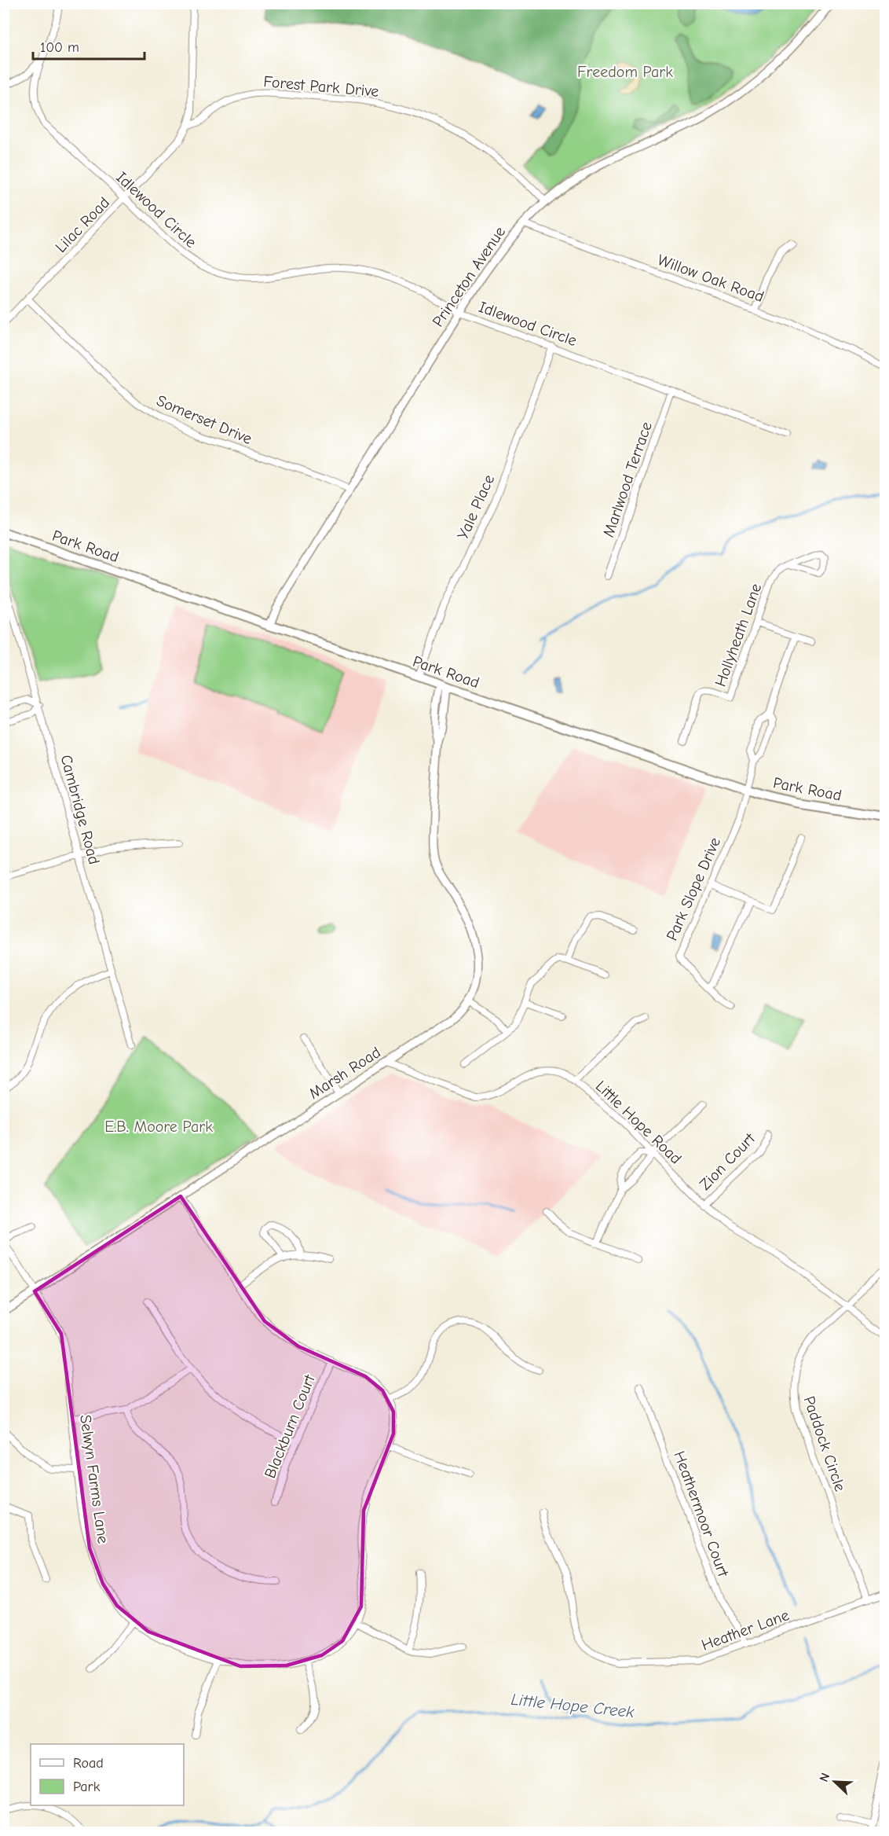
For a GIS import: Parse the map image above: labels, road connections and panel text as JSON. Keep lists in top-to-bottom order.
{
  "streets": {
    "main road": ["Park Road"],
    "street": [
      "Forest Park Drive",
      "Idlewood Circle",
      "Lilac Road",
      "Princeton Avenue",
      "Willow Oak Road",
      "Somerset Drive",
      "Marlwood Terrace",
      "Yale Place",
      "Hollyheath Lane",
      "Cambridge Road",
      "Park Slope Drive",
      "Marsh Road",
      "Little Hope Road",
      "Zion Court",
      "Blackburn Court",
      "Paddock Circle",
      "Selwyn Farms Lane",
      "Heathermoor Court",
      "Heather Lane"
    ]
  },
  "crossings": [
    ["Forest Park Drive", "Lilac Road"],
    ["Forest Park Drive", "Princeton Avenue"],
    ["Idlewood Circle", "Lilac Road"],
    ["Idlewood Circle", "Princeton Avenue"],
    ["Idlewood Circle", "Marlwood Terrace"],
    ["Idlewood Circle", "Yale Place"],
    ["Lilac Road", "Somerset Drive"],
    ["Princeton Avenue", "Willow Oak Road"],
    ["Princeton Avenue", "Somerset Drive"],
    ["Princeton Avenue", "Park Road"],
    ["Yale Place", "Park Road"],
    ["Park Road", "Park Slope Drive"],
    ["Park Road", "Marsh Road"],
    ["Marsh Road", "Little Hope Road"],
    ["Marsh Road", "Selwyn Farms Lane"],
    ["Little Hope Road", "Zion Court"],
    ["Little Hope Road", "Paddock Circle"],
    ["Blackburn Court", "Selwyn Farms Lane"],
    ["Paddock Circle", "Heather Lane"],
    ["Heathermoor Court", "Heather Lane"]
  ],
  "water": ["Little Hope Creek"],
  "parks": ["Freedom Park", "E.B. Moore Park"],
  "legend": ["Road", "Park"],
  "scale_bar": "100 m",
  "north": "top left"
}
